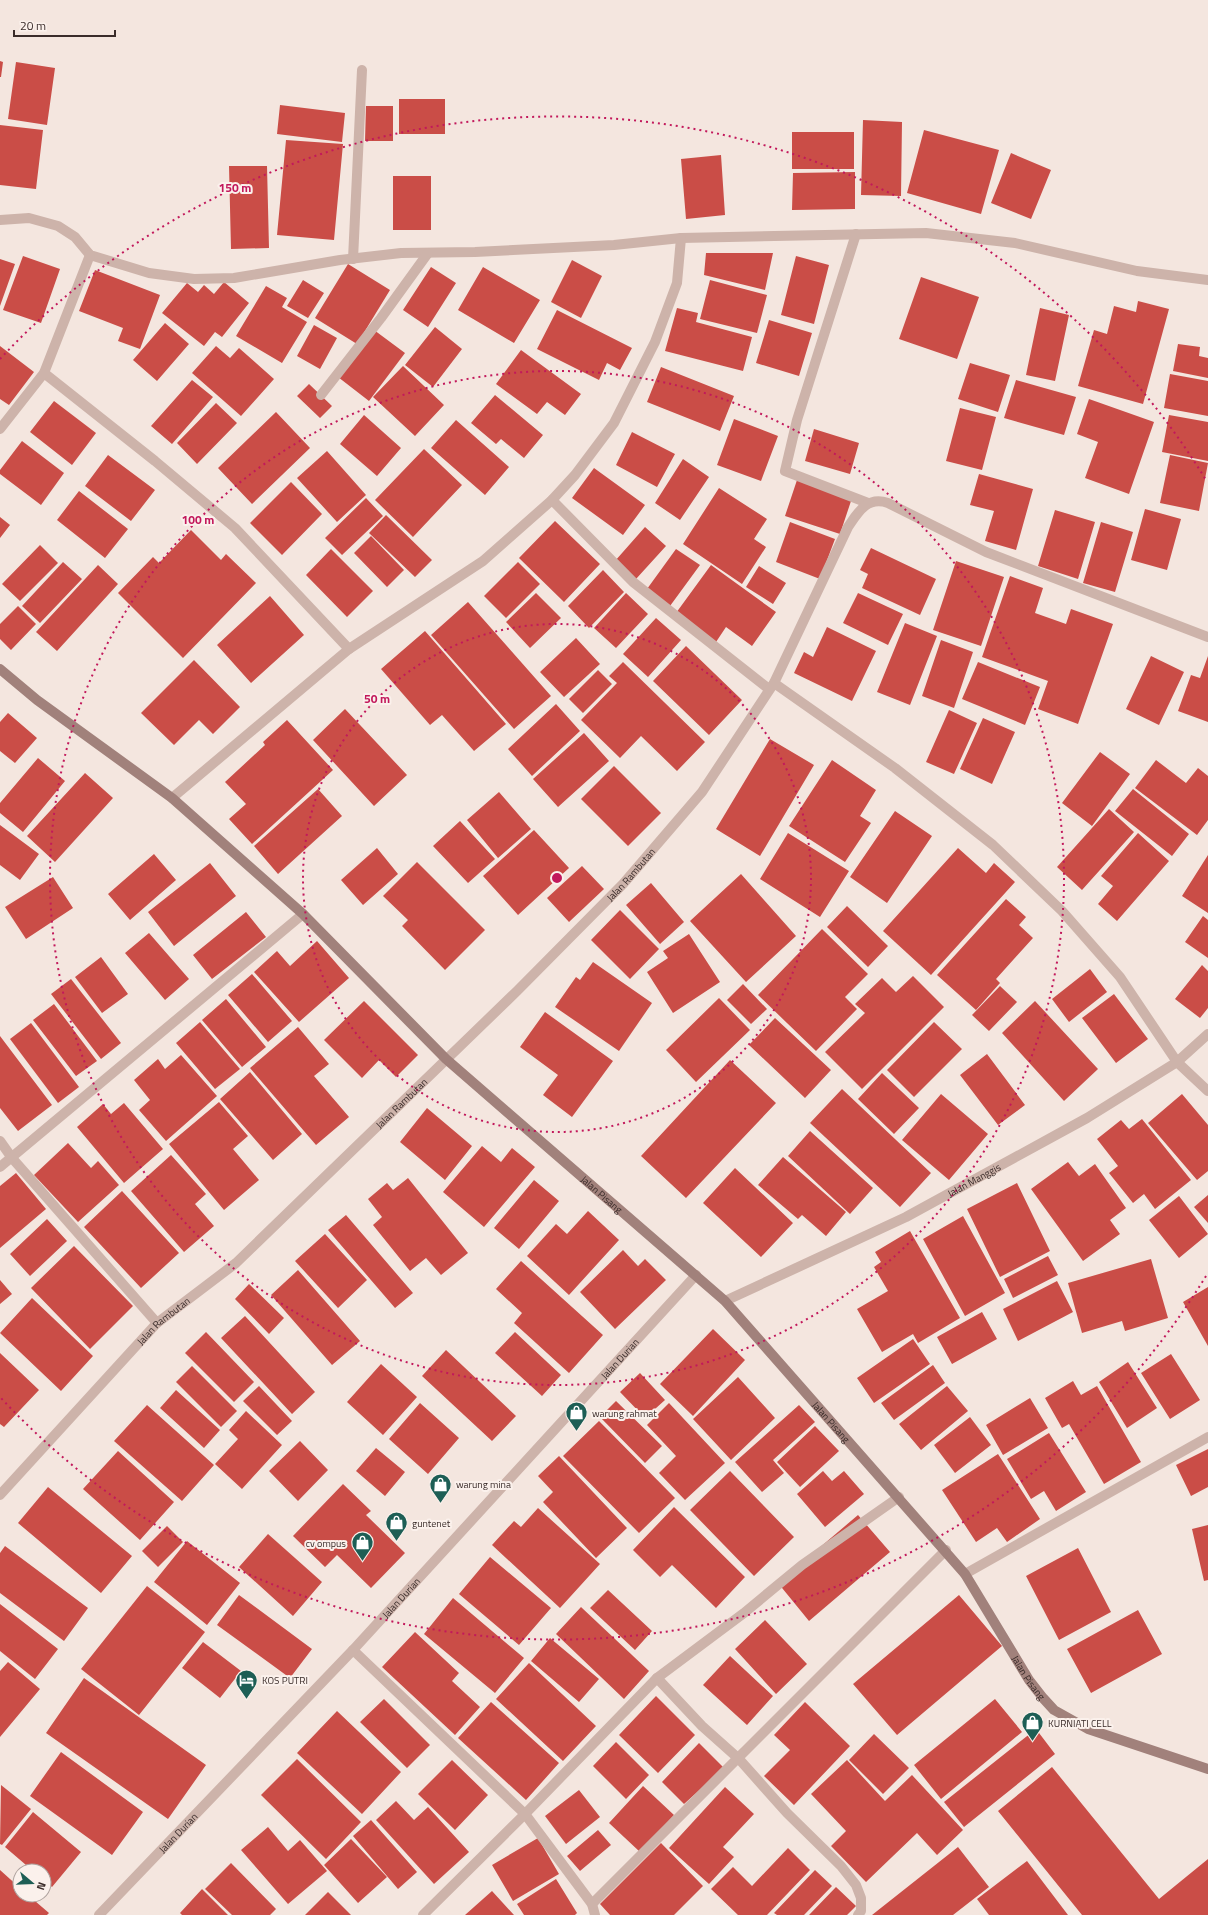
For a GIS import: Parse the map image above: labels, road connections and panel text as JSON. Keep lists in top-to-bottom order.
{
  "streets": {
    "street": [
      "Jalan Rambutan",
      "Jalan Manggis",
      "Jalan Pisang",
      "Jalan Durian"
    ]
  },
  "crossings": [
    ["Jalan Rambutan", "Jalan Pisang"],
    ["Jalan Manggis", "Jalan Pisang"],
    ["Jalan Pisang", "Jalan Durian"]
  ],
  "places": {
    "shop": [
      "warung rahmat",
      "warung mina",
      "guntenet",
      "cv ompus",
      "KURNIATI CELL"
    ],
    "hotel": ["KOS PUTRI"]
  },
  "scale_bar": "20 m",
  "north": "right",
  "rings": ["150 m", "100 m", "50 m"]
}
